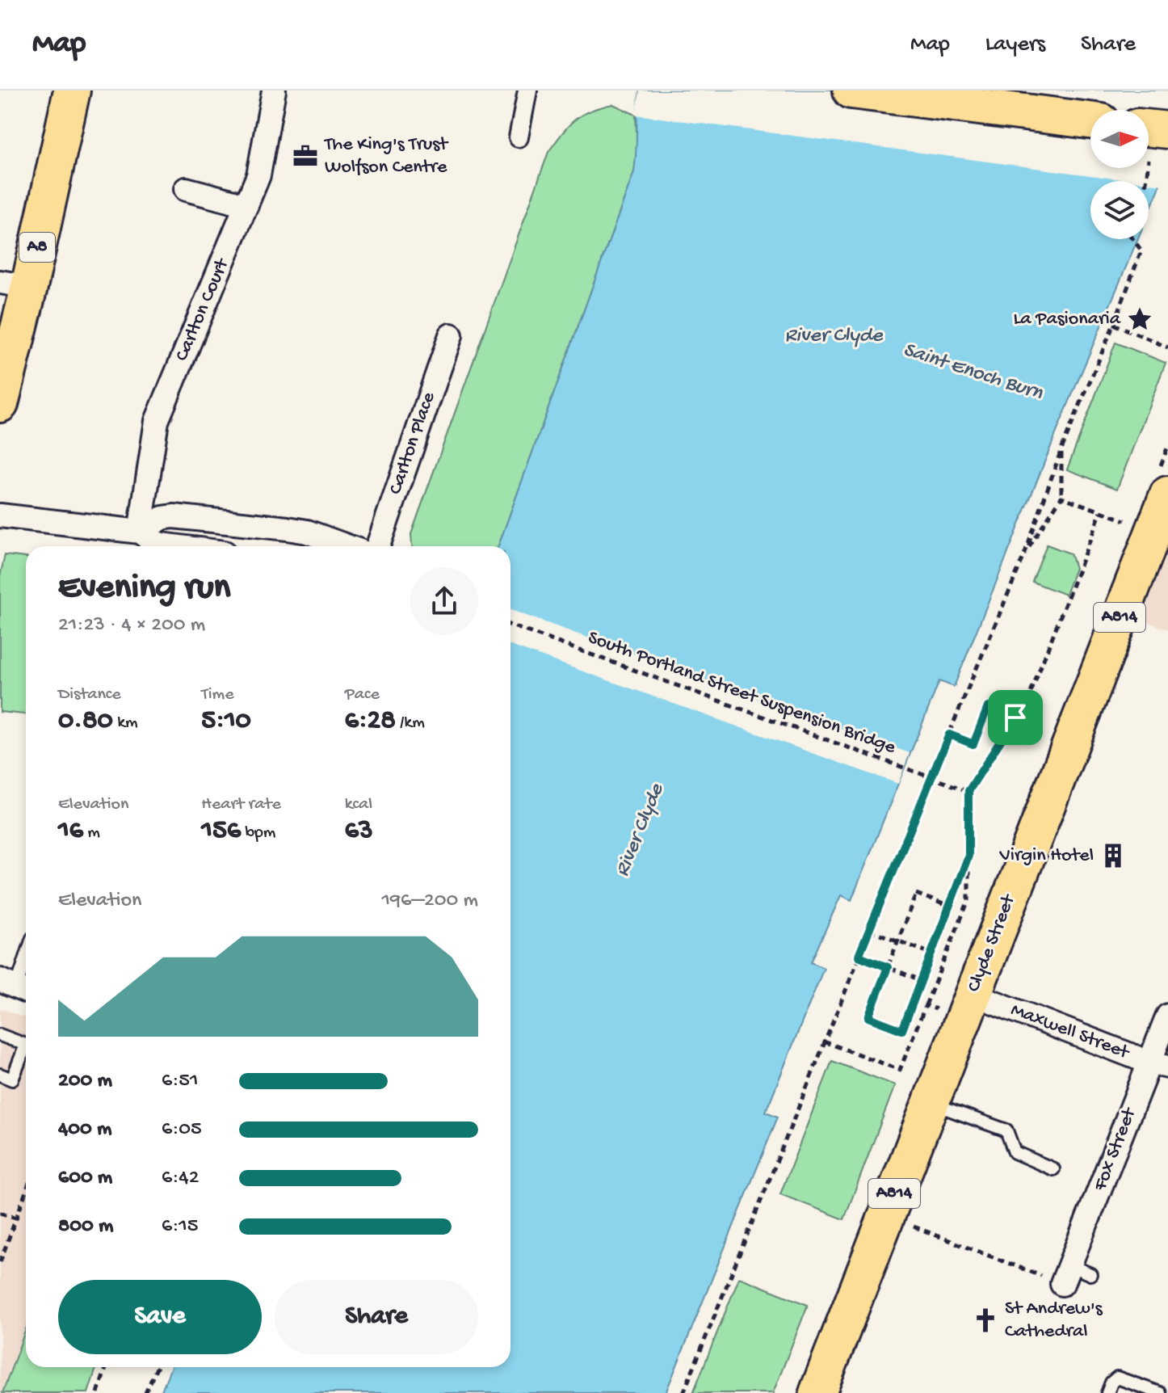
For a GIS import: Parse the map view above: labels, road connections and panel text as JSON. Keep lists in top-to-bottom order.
{
  "streets": {
    "main road": ["A8", "A814", "Clyde Street"],
    "street": [
      "Carlton Court",
      "Carlton Place",
      "Maxwell Street",
      "Fox Street"
    ],
    "path": ["South Portland Street Suspension Bridge"]
  },
  "crossings": [
    ["Clyde Street", "Maxwell Street"],
    ["Maxwell Street", "Fox Street"]
  ],
  "water": ["River Clyde", "Saint Enoch Burn"],
  "places": {
    "office": ["The King's Trust Wolfson Centre"],
    "place": ["La Pasionaria"],
    "building": ["Virgin Hotel"],
    "church": ["St Andrew's Cathedral"]
  },
  "north": "right",
  "page": {
    "header": "Map",
    "nav": ["Map", "Layers", "Share"],
    "heading": ["Evening run", "21:23 · 4 × 200 m"],
    "stats": [
      ["Distance", "0.80 km"],
      ["Time", "5:10"],
      ["Pace", "6:28 /km"],
      ["Elevation", "16 m"],
      ["Heart rate", "156 bpm"],
      ["kcal", "63"]
    ],
    "chart": ["Elevation", "196–200 m"],
    "list": [
      {
        "name": "200 m",
        "note": "6:51"
      },
      {
        "name": "400 m",
        "note": "6:05"
      },
      {
        "name": "600 m",
        "note": "6:42"
      },
      {
        "name": "800 m",
        "note": "6:15"
      }
    ],
    "buttons": ["Save", "Share"]
  }
}
